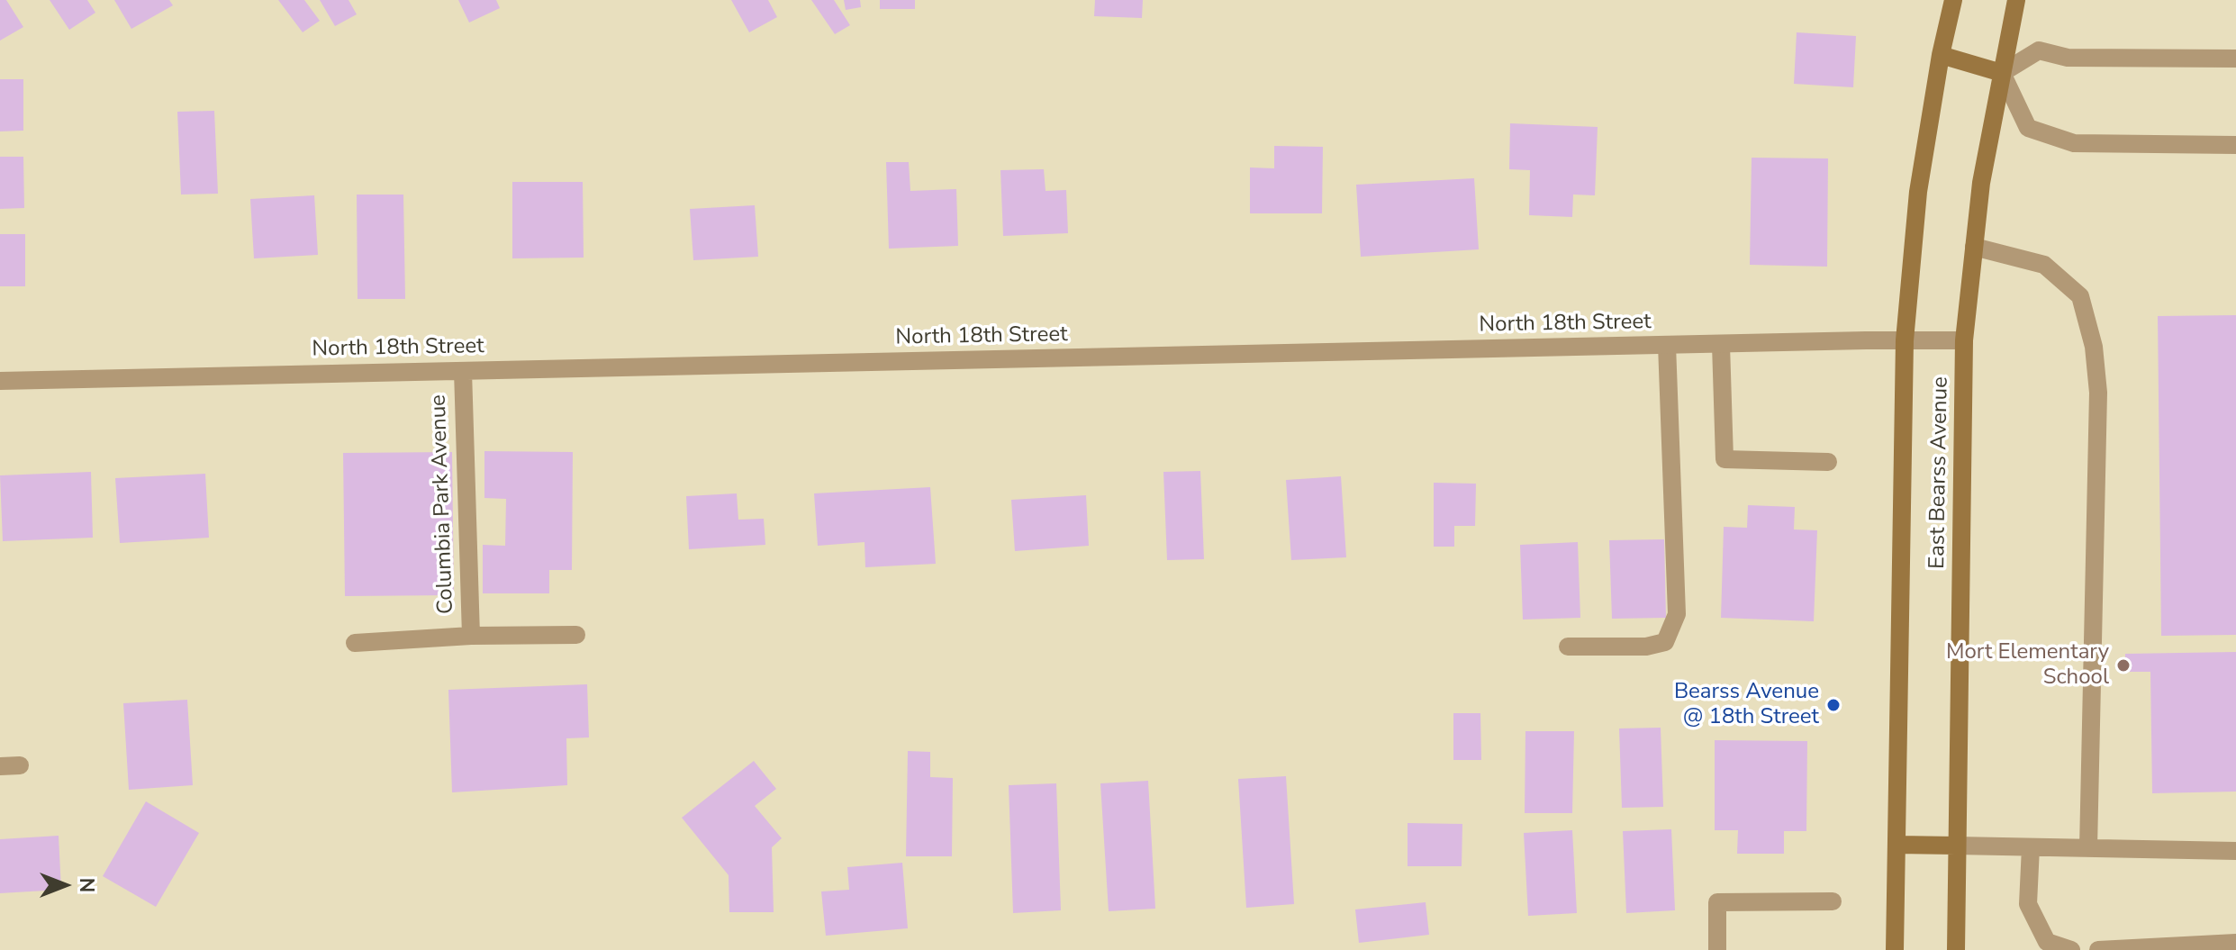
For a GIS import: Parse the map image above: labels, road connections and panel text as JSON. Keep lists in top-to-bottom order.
{
  "streets": {
    "main road": ["East Bearss Avenue"],
    "street": ["North 18th Street", "Columbia Park Avenue"]
  },
  "crossings": [
    ["North 18th Street", "East Bearss Avenue"],
    ["North 18th Street", "Columbia Park Avenue"]
  ],
  "places": ["Mort Elementary School", "Bearss Avenue @ 18th Street"],
  "north": "right"
}
